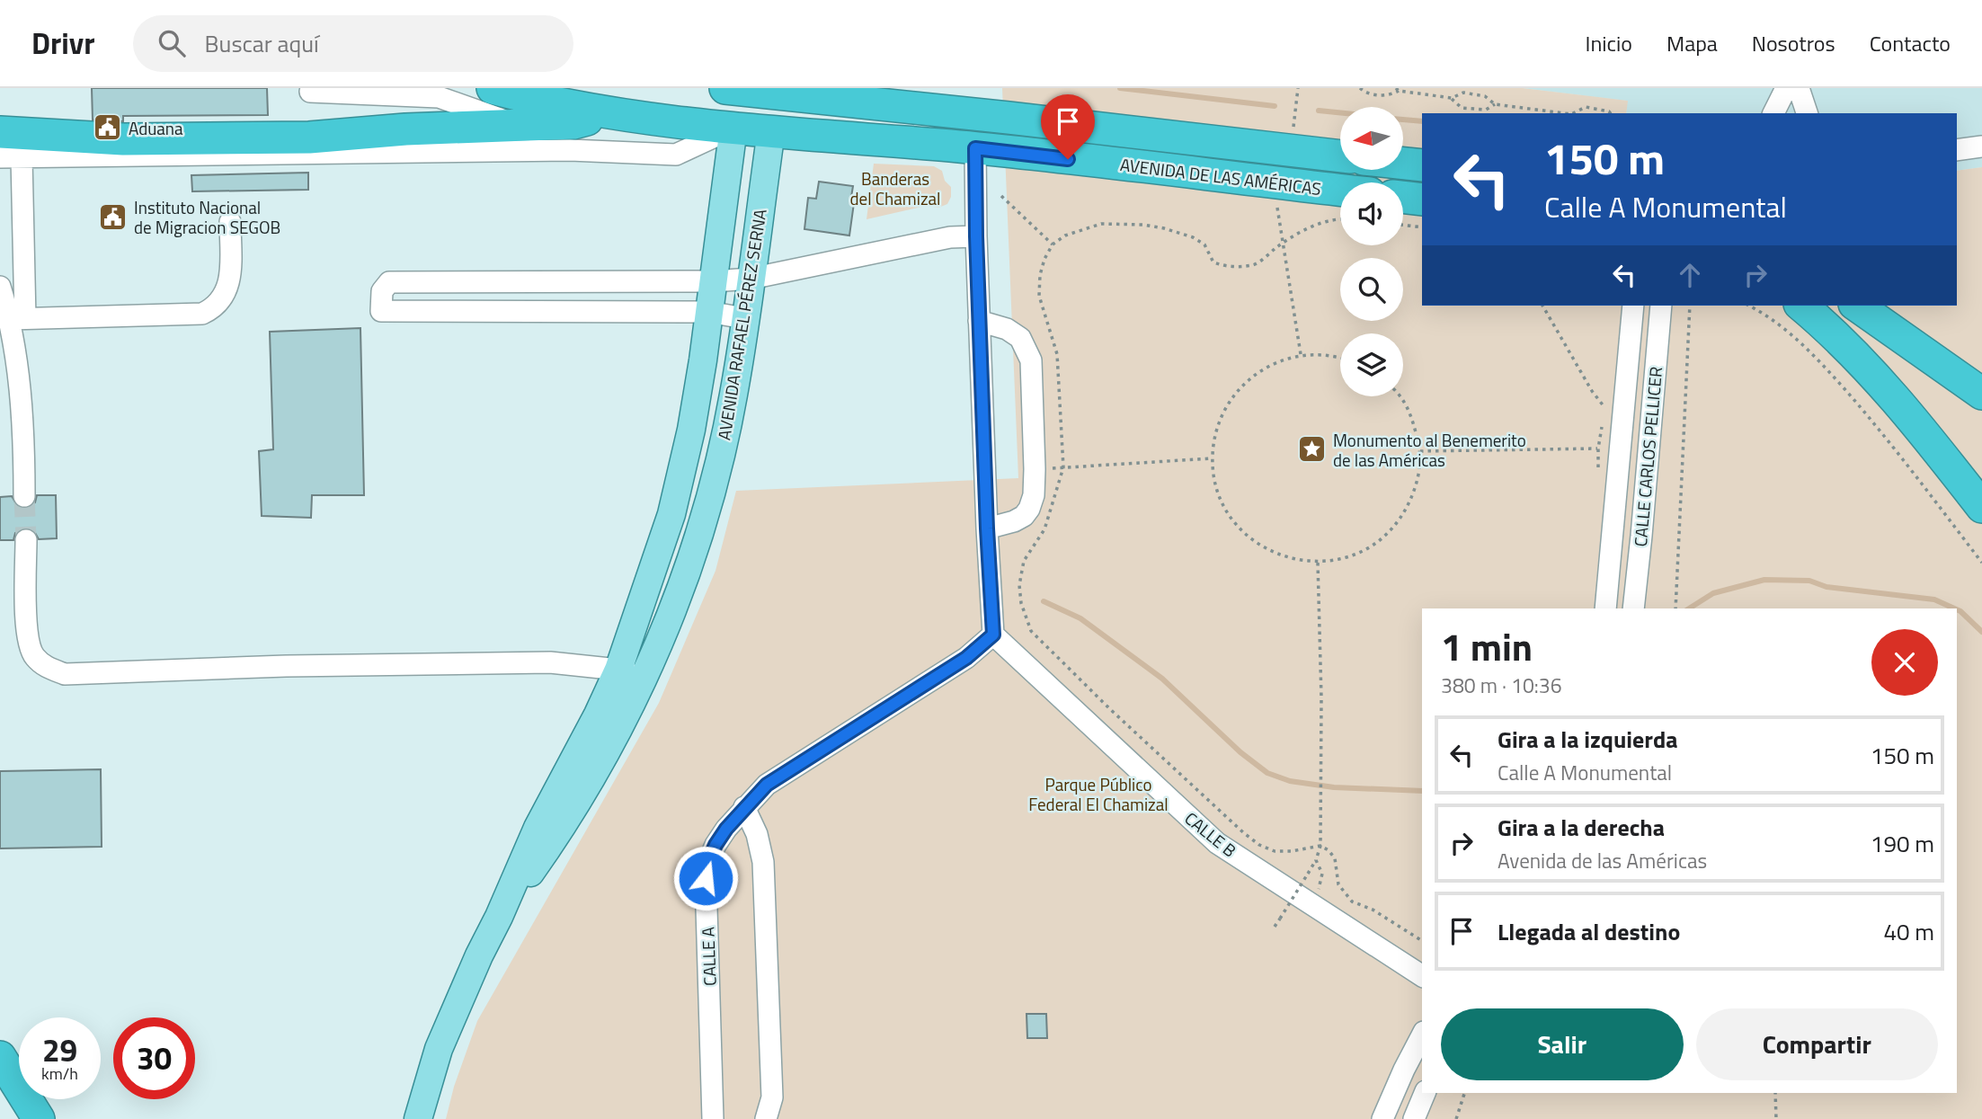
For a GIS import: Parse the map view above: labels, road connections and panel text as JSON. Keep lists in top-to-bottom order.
{
  "streets": {
    "highway": ["AVENIDA DE LAS AMÉRICAS"],
    "main road": ["AVENIDA RAFAEL PÉREZ SERNA"],
    "street": ["CALLE CARLOS PELLICER", "CALLE B", "CALLE A"]
  },
  "crossings": [
    ["AVENIDA DE LAS AMÉRICAS", "AVENIDA RAFAEL PÉREZ SERNA"],
    ["CALLE B", "CALLE A"]
  ],
  "parks": ["Banderas del Chamizal", "Parque Público Federal El Chamizal"],
  "places": {
    "public building": ["Aduana", "Instituto Nacional de Migracion SEGOB"],
    "place": ["Monumento al Benemerito de las Américas"]
  },
  "north": "left",
  "page": {
    "header": "Drivr",
    "search": "Buscar aquí",
    "nav": [
      "Inicio",
      "Mapa",
      "Nosotros",
      "Contacto"
    ],
    "turn": ["150 m", "Calle A Monumental"],
    "heading": ["1 min", "380 m · 10:36"],
    "list": [
      {
        "name": "Gira a la izquierda",
        "note": "Calle A Monumental",
        "value": "150 m"
      },
      {
        "name": "Gira a la derecha",
        "note": "Avenida de las Américas",
        "value": "190 m"
      },
      {
        "name": "Llegada al destino",
        "value": "40 m"
      }
    ],
    "buttons": ["Salir", "Compartir"],
    "speed": "29 km/h",
    "limit": "30"
  }
}
